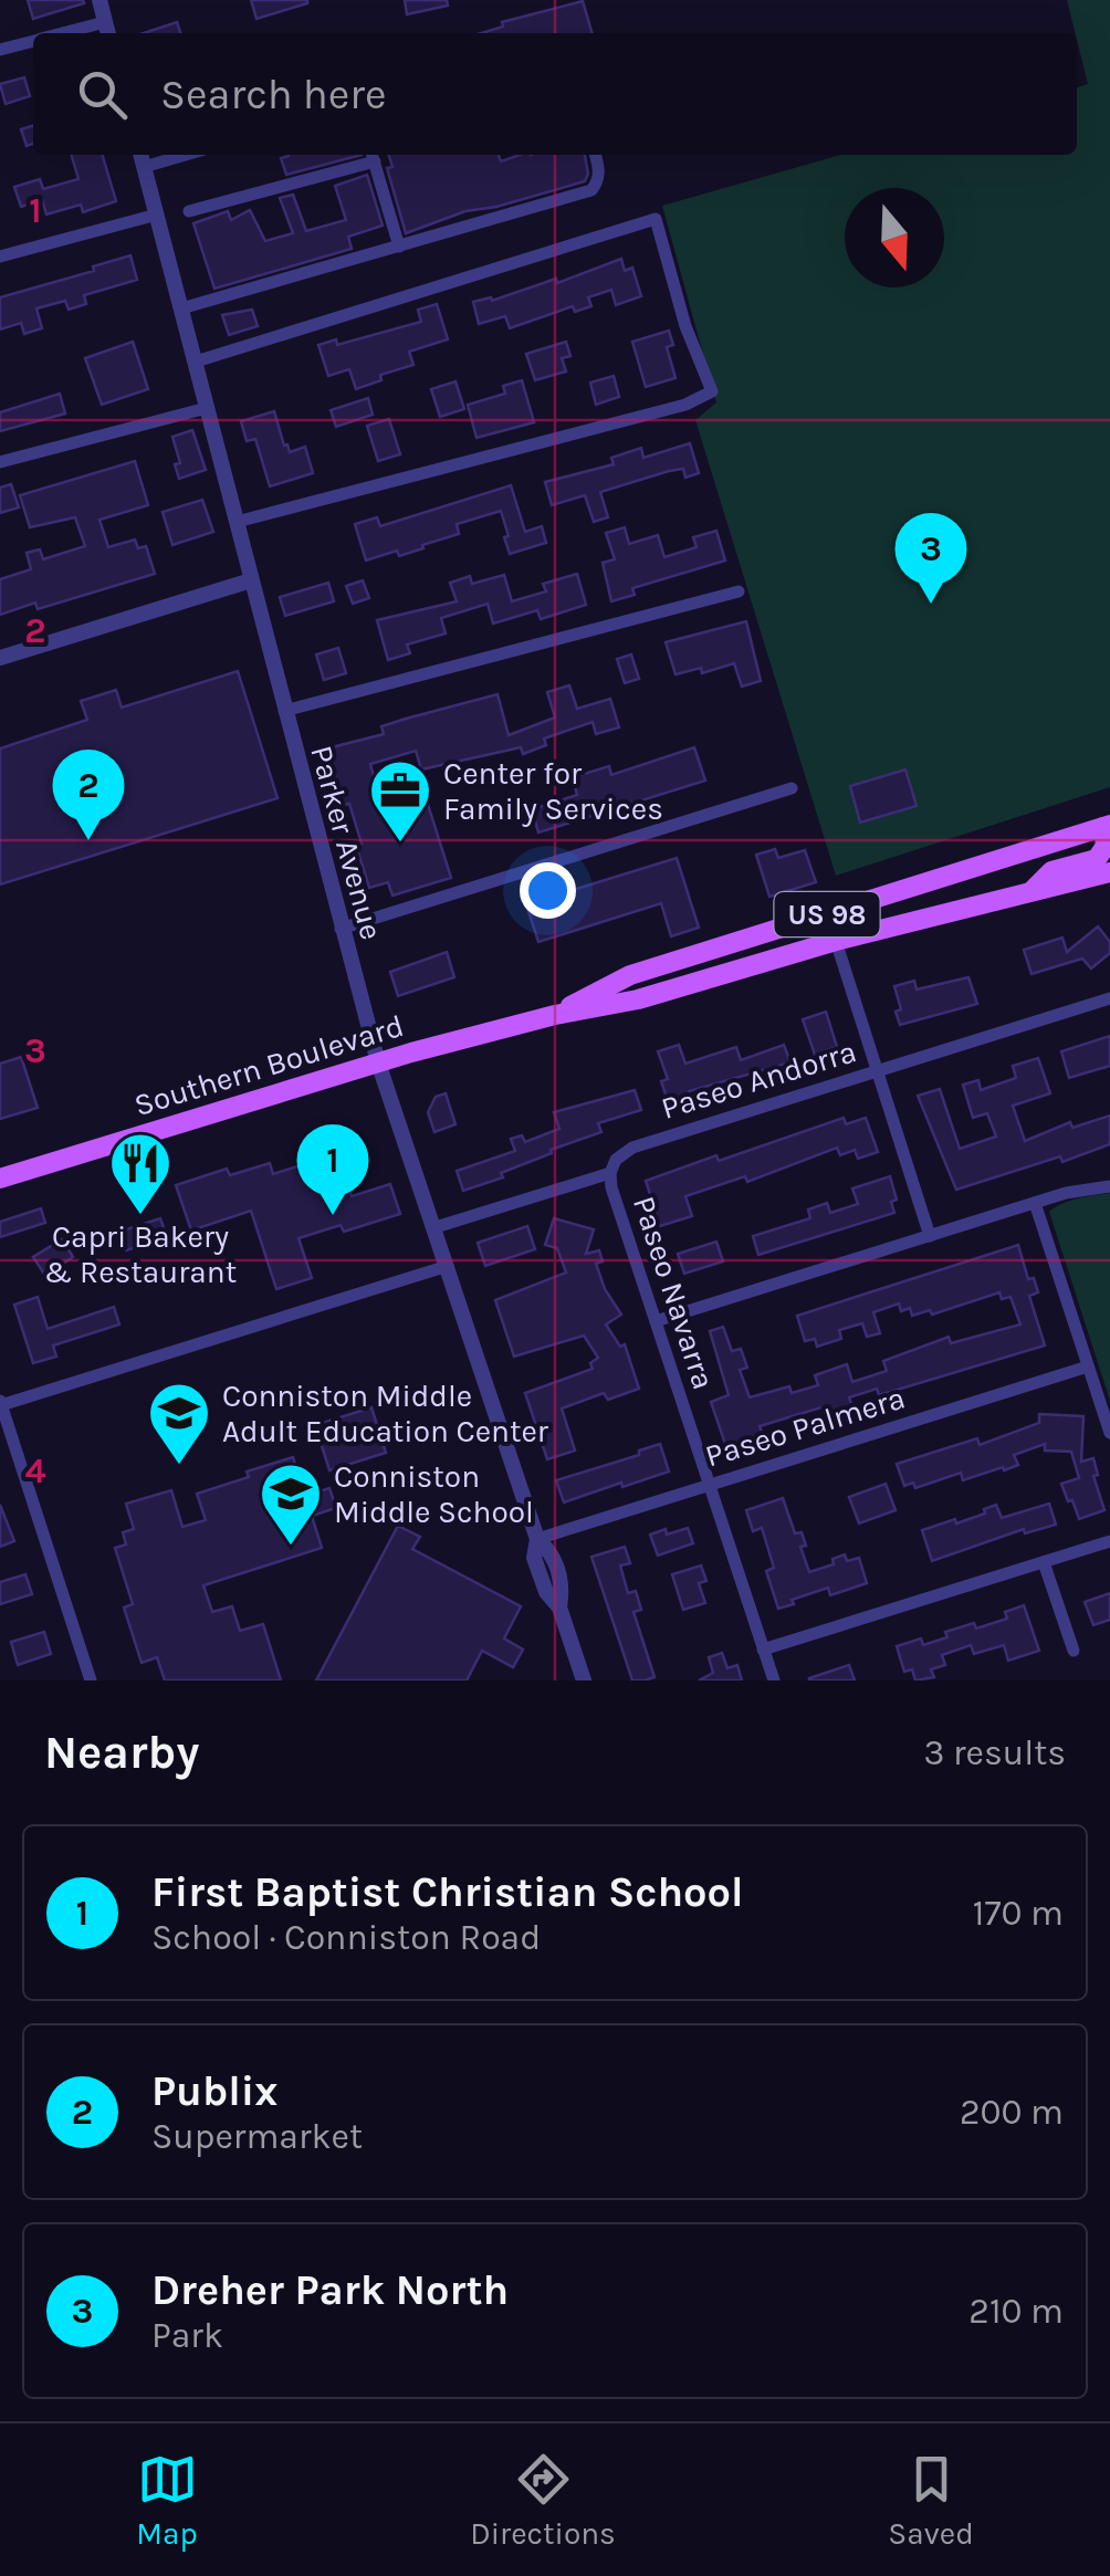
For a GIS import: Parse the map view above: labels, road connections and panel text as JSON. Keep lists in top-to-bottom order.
{
  "streets": {
    "main road": ["US 98", "Southern Boulevard"],
    "street": [
      "Parker Avenue",
      "Paseo Andorra",
      "Paseo Navarra",
      "Paseo Palmera"
    ]
  },
  "crossings": [
    ["Parker Avenue", "Southern Boulevard"],
    ["Parker Avenue", "Paseo Andorra"],
    ["Parker Avenue", "Paseo Palmera"],
    ["Paseo Andorra", "Paseo Navarra"],
    ["Paseo Navarra", "Paseo Palmera"]
  ],
  "places": {
    "office": ["Center for Family Services"],
    "restaurant": ["Capri Bakery & Restaurant"],
    "school or university": ["Conniston Middle Adult Education Center", "Conniston Middle School"]
  },
  "north": "bottom",
  "page": {
    "search": "Search here",
    "pins": ["3", "2", "1"],
    "heading": ["Nearby", "3 results"],
    "list": [
      {
        "mark": "1",
        "name": "First Baptist Christian School",
        "note": "School · Conniston Road",
        "value": "170 m"
      },
      {
        "mark": "2",
        "name": "Publix",
        "note": "Supermarket",
        "value": "200 m"
      },
      {
        "mark": "3",
        "name": "Dreher Park North",
        "note": "Park",
        "value": "210 m"
      }
    ],
    "nav": ["Map", "Directions", "Saved"]
  },
  "grid": {
    "rows": [
      "1",
      "2",
      "3",
      "4"
    ]
  }
}
